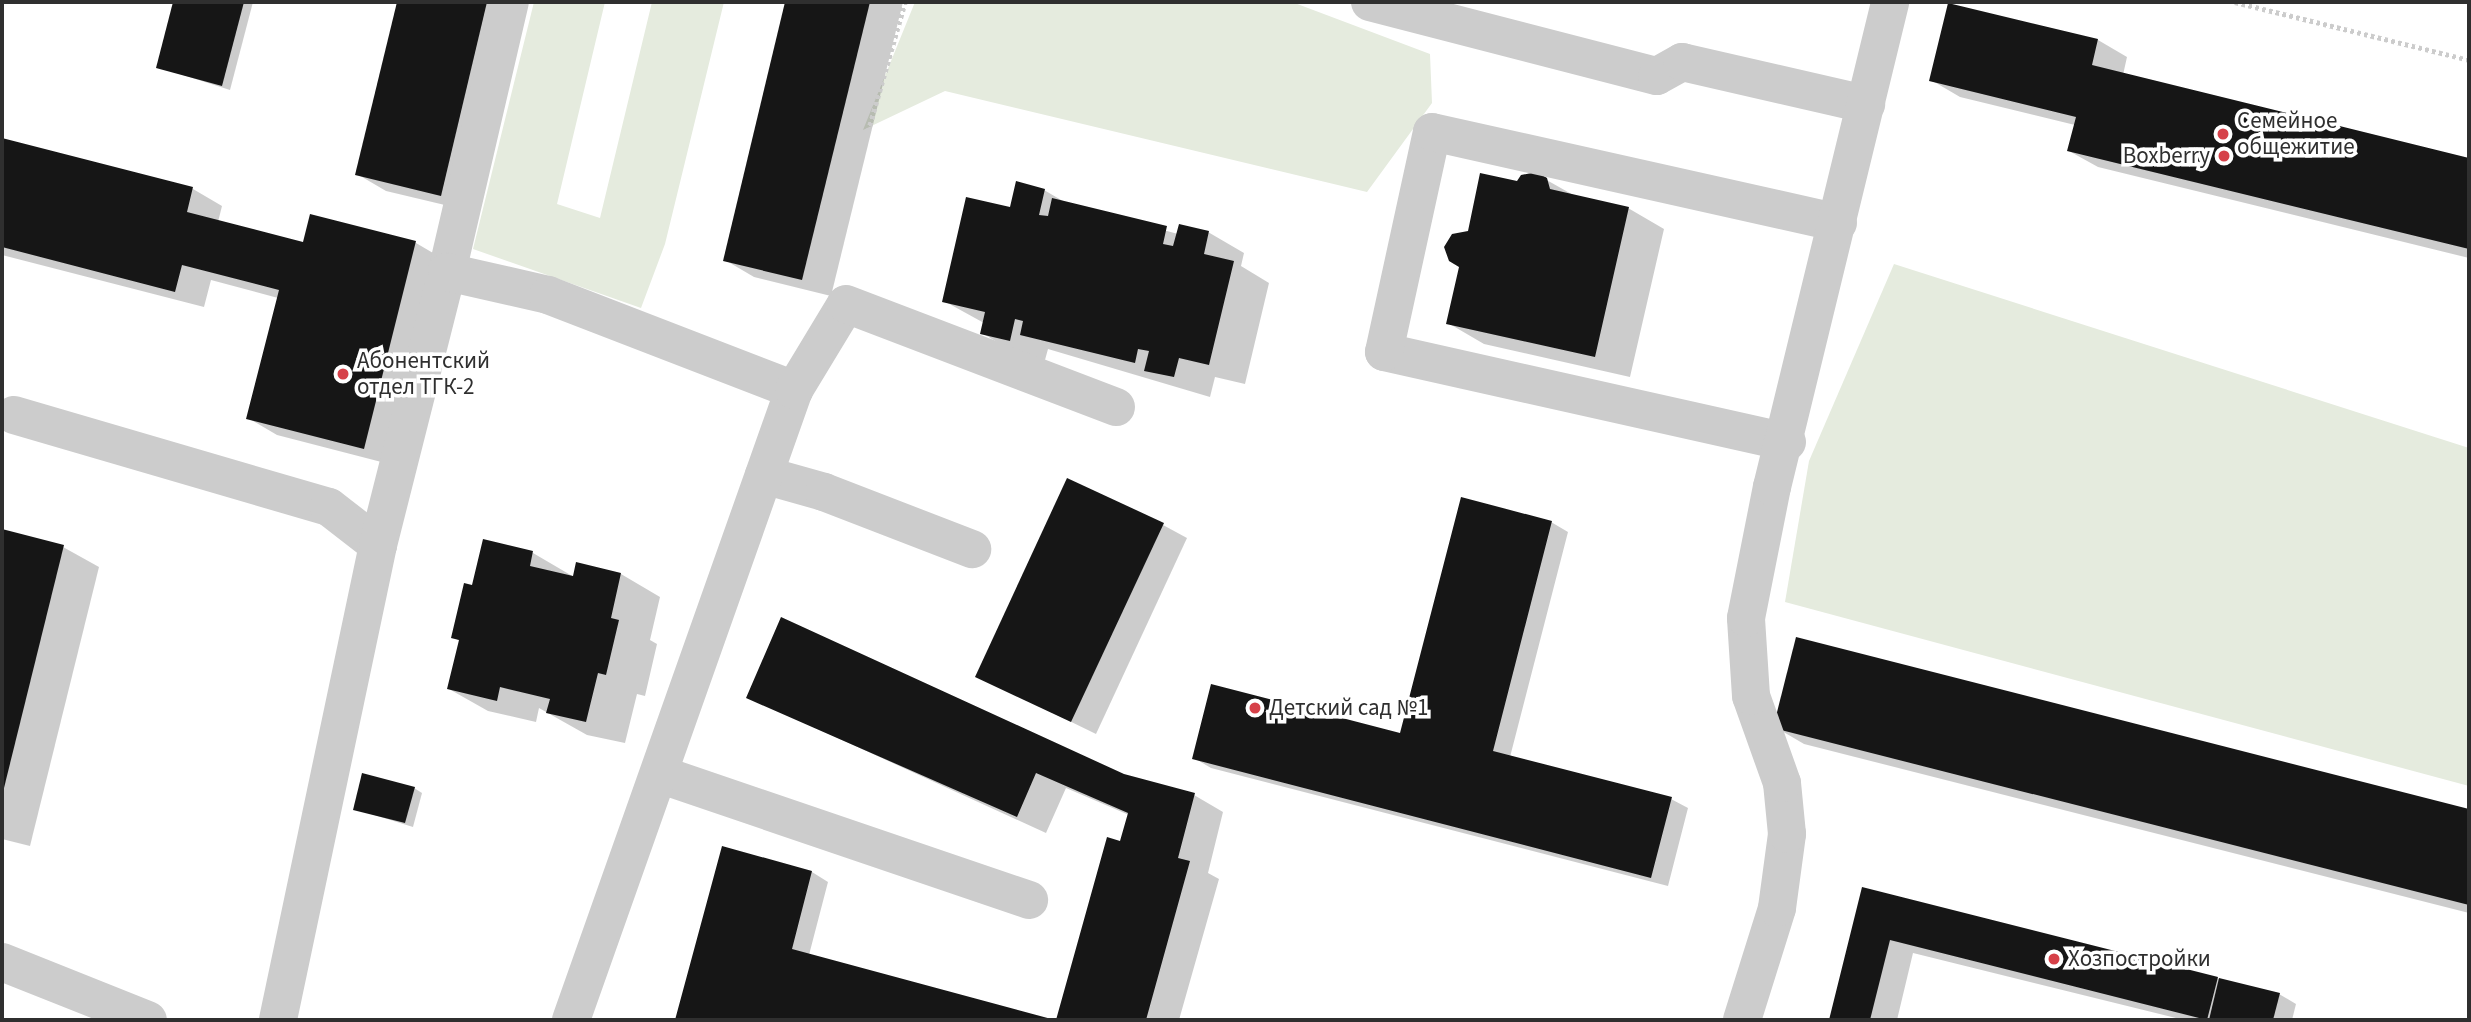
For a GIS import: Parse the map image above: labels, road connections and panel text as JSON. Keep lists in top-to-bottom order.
{
  "places": [
    "Семейное общежитие",
    "Boxberry",
    "Абонентский отдел ТГК-2",
    "Детский сад №1",
    "Хозпостройки"
  ]
}
